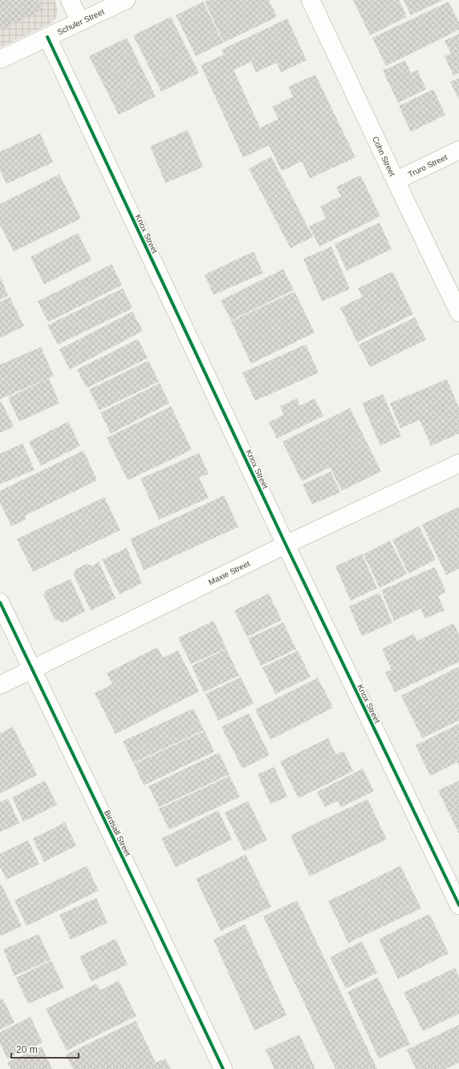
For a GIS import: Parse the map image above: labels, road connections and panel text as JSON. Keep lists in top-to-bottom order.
{
  "streets": {
    "street": [
      "Schuler Street",
      "Cohn Street",
      "Truro Street",
      "Knox Street",
      "Maxie Street",
      "Birdsall Street"
    ]
  },
  "crossings": [
    ["Schuler Street", "Knox Street"],
    ["Cohn Street", "Truro Street"],
    ["Knox Street", "Maxie Street"],
    ["Maxie Street", "Birdsall Street"]
  ],
  "scale_bar": "20 m"
}
